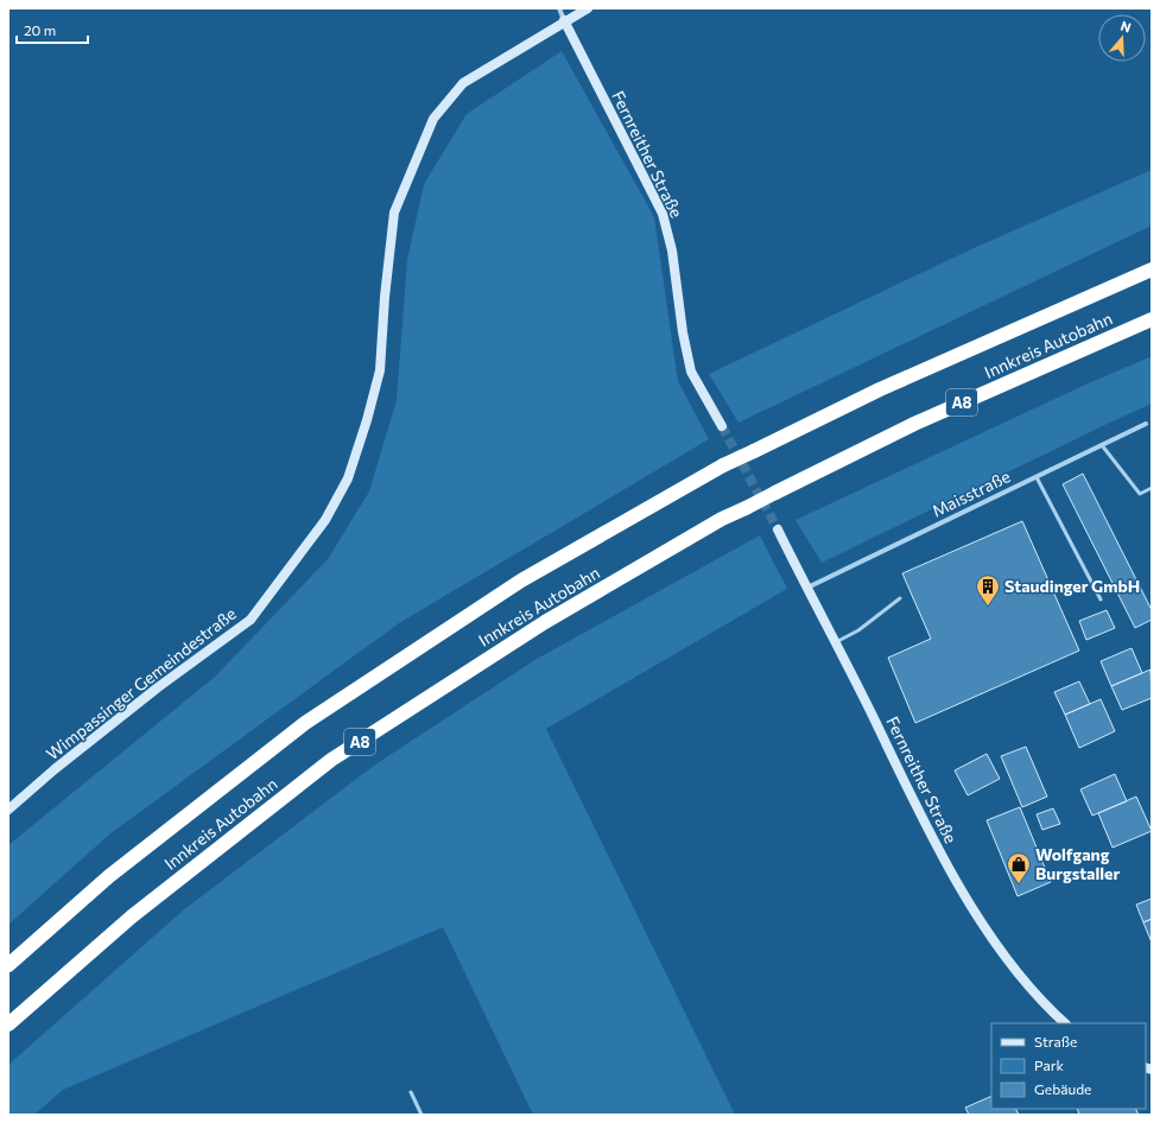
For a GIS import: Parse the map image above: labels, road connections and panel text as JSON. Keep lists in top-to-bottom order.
{
  "streets": {
    "highway": ["Innkreis Autobahn", "A8"],
    "street": ["Fernreither Straße", "Maisstraße", "Wimpassinger Gemeindestraße"]
  },
  "crossings": [
    ["Fernreither Straße", "Maisstraße"],
    ["Fernreither Straße", "Wimpassinger Gemeindestraße"]
  ],
  "places": {
    "building": ["Staudinger GmbH"],
    "shop": ["Wolfgang Burgstaller"]
  },
  "legend": ["Straße", "Park", "Gebäude"],
  "scale_bar": "20 m",
  "north": "top"
}
